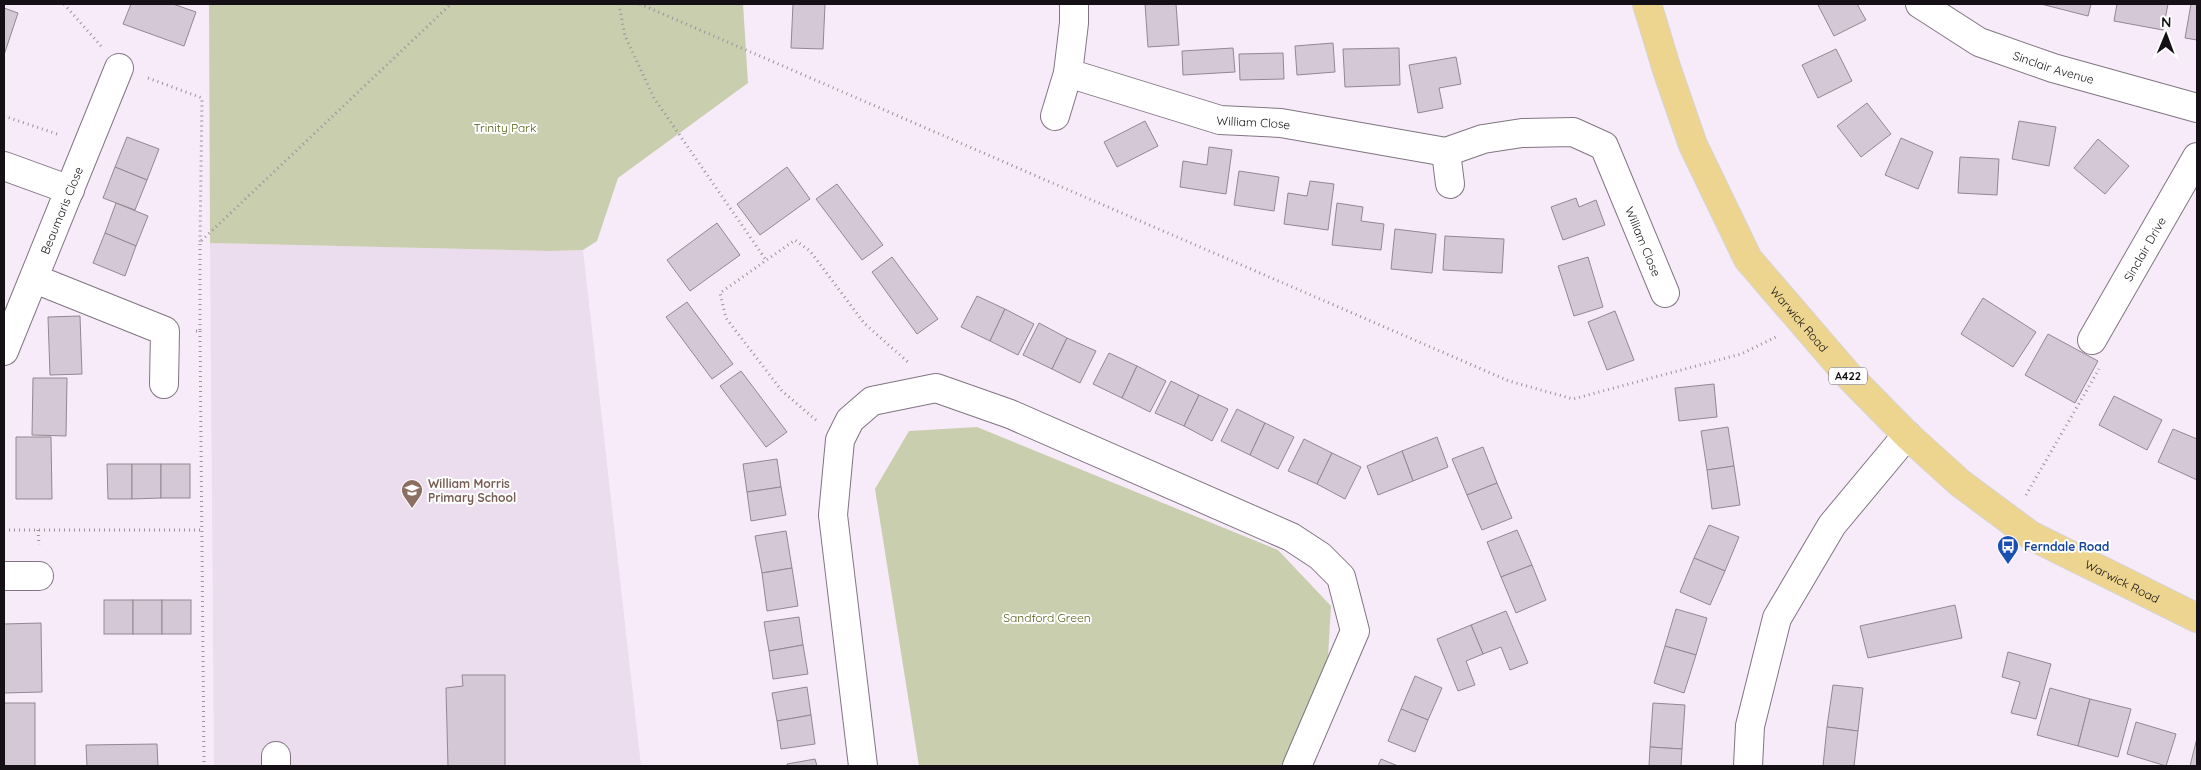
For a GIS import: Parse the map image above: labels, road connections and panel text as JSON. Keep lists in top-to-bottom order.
{
  "streets": {
    "main road": ["Warwick Road", "A422"],
    "street": [
      "Sinclair Avenue",
      "William Close",
      "Beaumaris Close",
      "Sinclair Drive"
    ]
  },
  "parks": ["Trinity Park", "Sandford Green"],
  "places": {
    "school or university": ["William Morris Primary School"],
    "bus stop": ["Ferndale Road"]
  },
  "north": "top"
}
